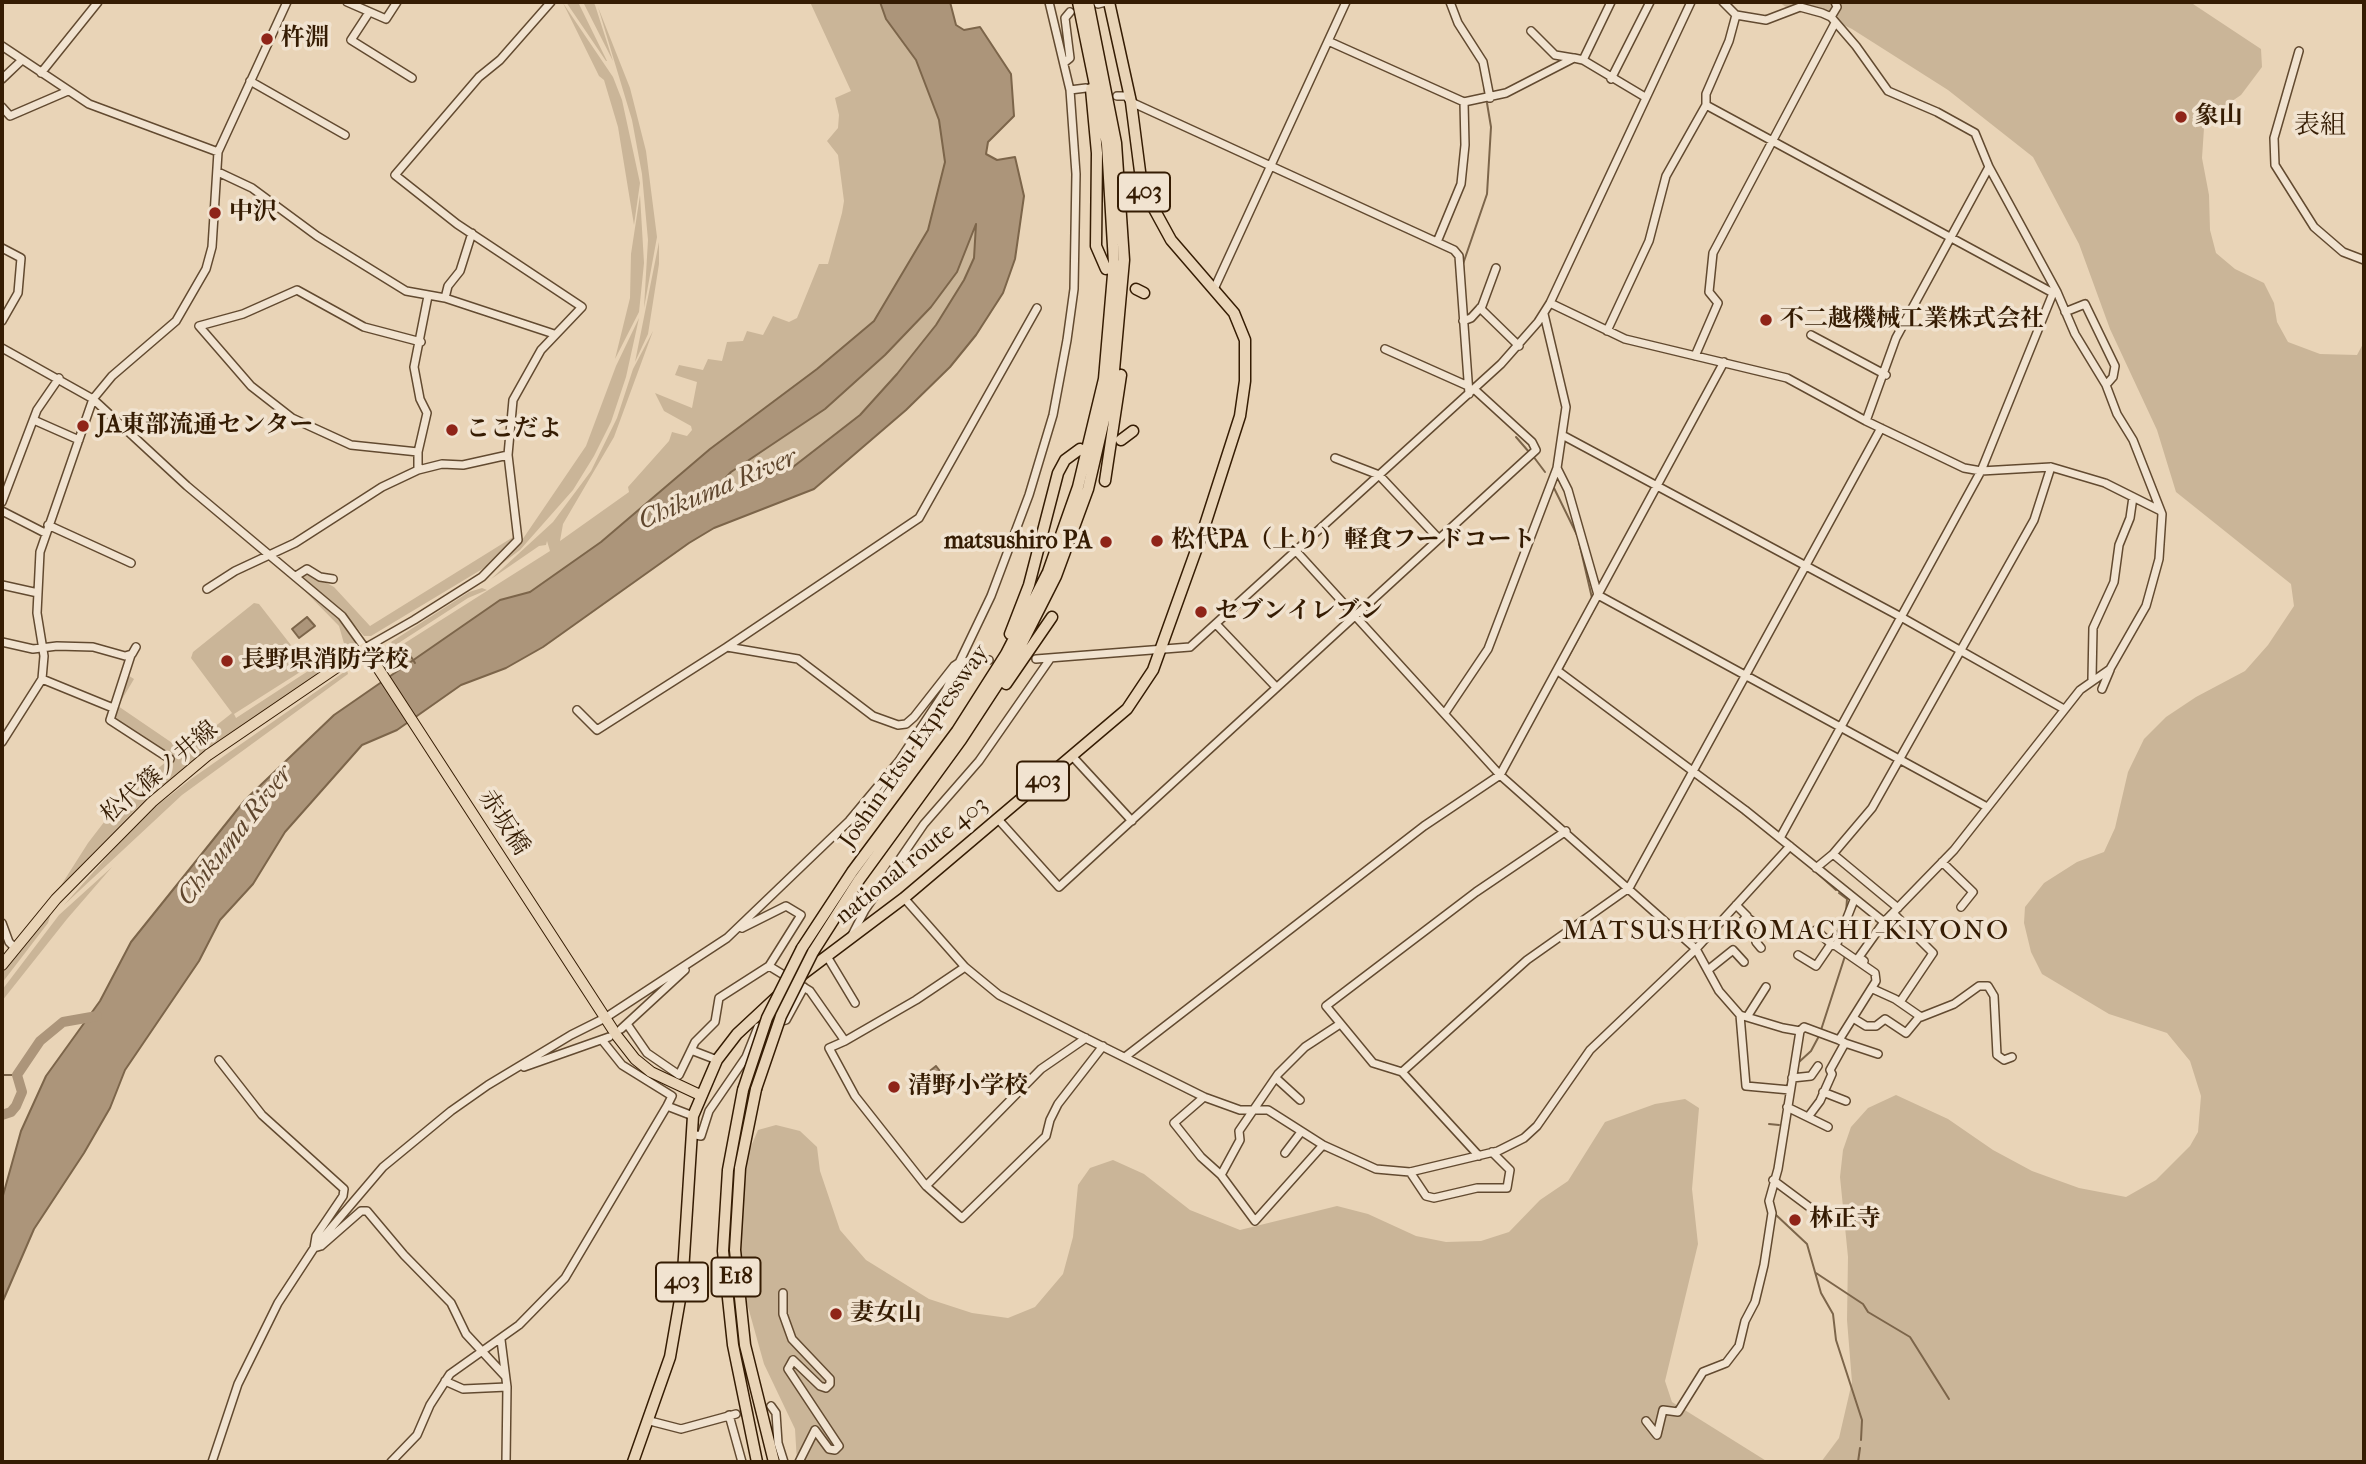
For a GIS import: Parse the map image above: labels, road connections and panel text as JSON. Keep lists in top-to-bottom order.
{
  "streets": {
    "highway": [
      "403",
      "Joshin-Etsu Expressway",
      "national route 403",
      "E18"
    ],
    "main road": ["松代篠ノ井線", "赤坂橋"]
  },
  "crossings": [
    ["Joshin-Etsu Expressway", "national route 403"],
    ["松代篠ノ井線", "赤坂橋"]
  ],
  "districts": ["表組", "MATSUSHIROMACHI-KIYONO"],
  "water": ["Chikuma River"],
  "places": [
    "杵淵",
    "象山",
    "中沢",
    "不二越機械工業株式会社",
    "JA東部流通センター",
    "ここだよ",
    "松代PA（上り）軽食フードコート",
    "matsushiro PA",
    "セブンイレブン",
    "長野県消防学校",
    "清野小学校",
    "林正寺",
    "妻女山"
  ]
}
